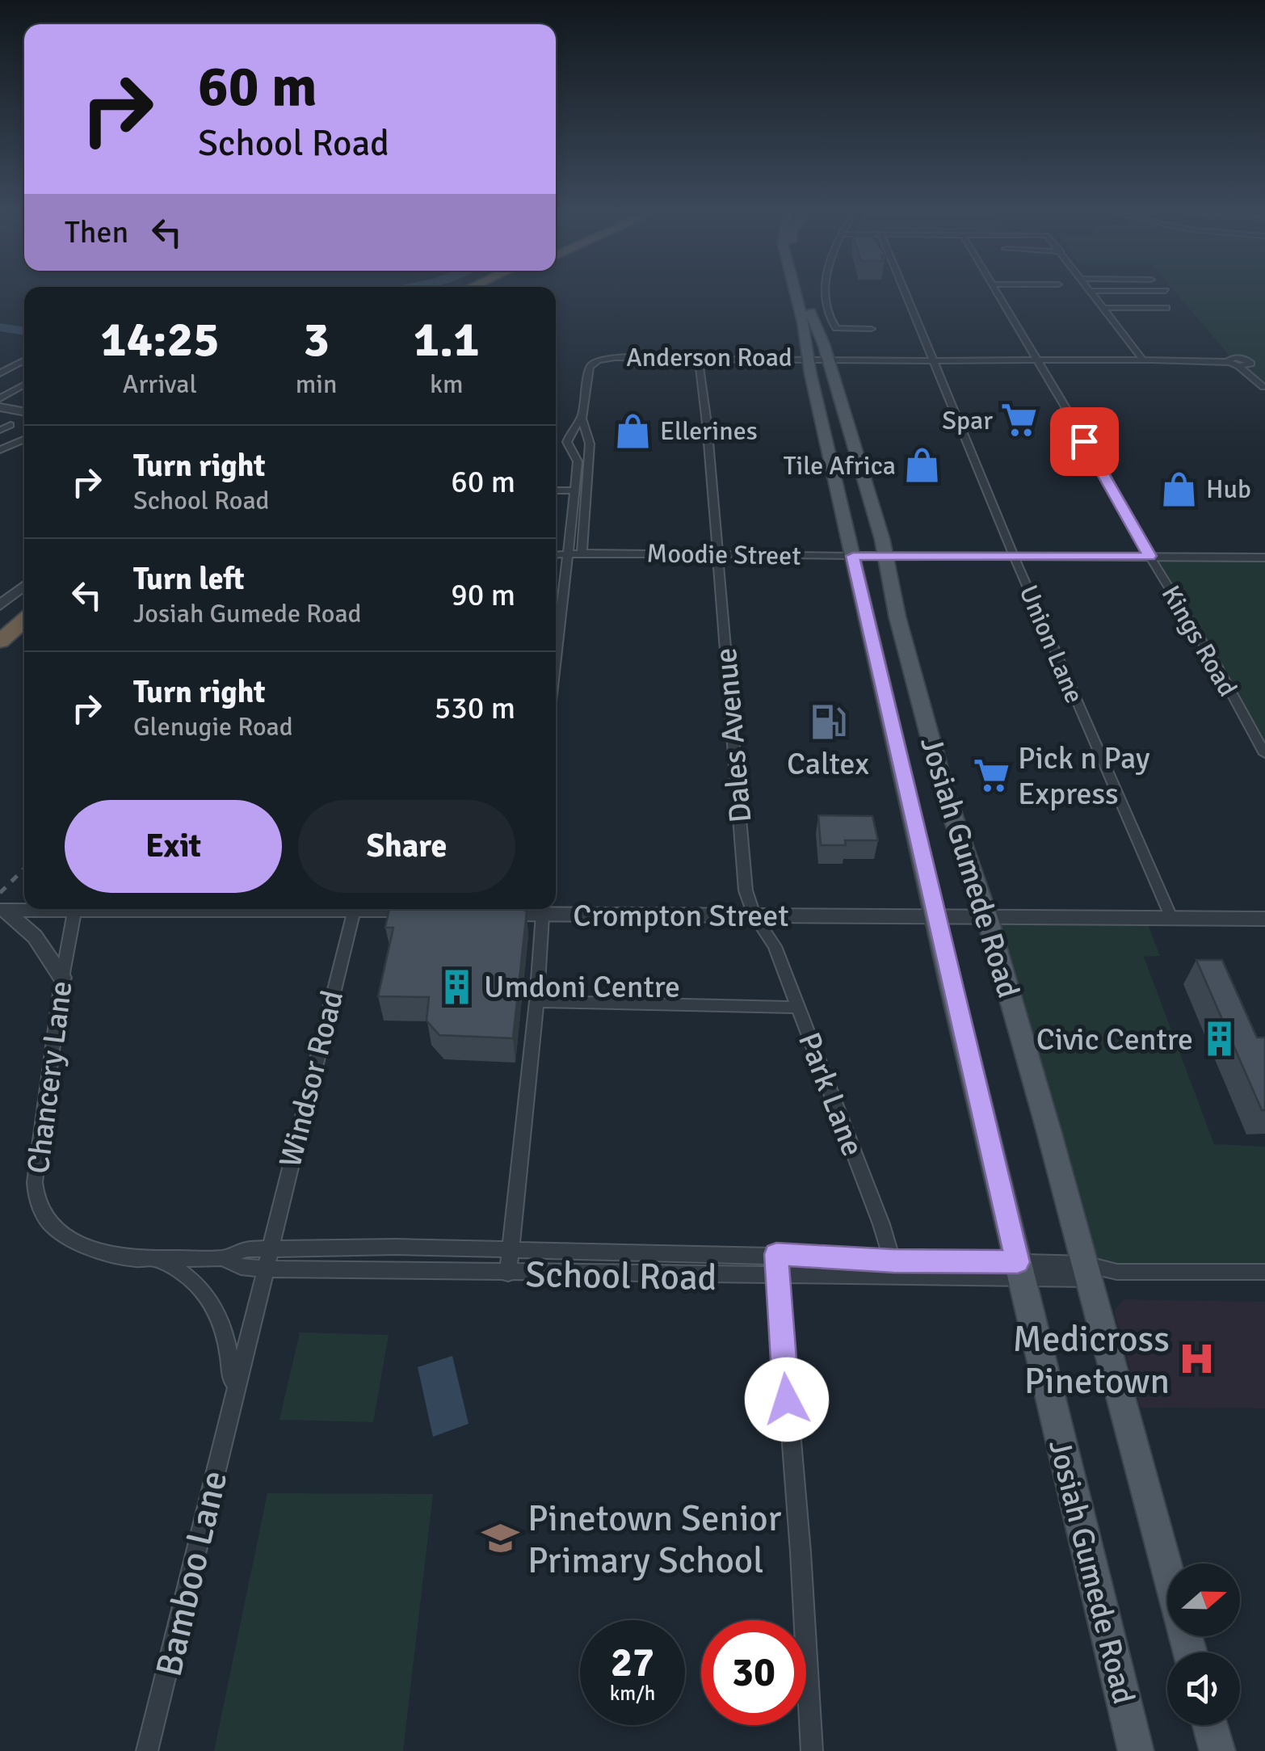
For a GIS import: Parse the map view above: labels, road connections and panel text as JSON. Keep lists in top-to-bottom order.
{
  "streets": {
    "main road": ["Josiah Gumede Road"],
    "street": [
      "Anderson Road",
      "Moodie Street",
      "Kings Road",
      "Union Lane",
      "Dales Avenue",
      "Crompton Street",
      "Chancery Lane",
      "Windsor Road",
      "Park Lane",
      "School Road",
      "Bamboo Lane"
    ]
  },
  "crossings": [
    ["Anderson Road", "Kings Road"],
    ["Anderson Road", "Union Lane"],
    ["Anderson Road", "Dales Avenue"],
    ["Anderson Road", "Josiah Gumede Road"],
    ["Moodie Street", "Dales Avenue"],
    ["Moodie Street", "Josiah Gumede Road"],
    ["Union Lane", "Crompton Street"],
    ["Dales Avenue", "Crompton Street"],
    ["Dales Avenue", "Park Lane"],
    ["Josiah Gumede Road", "Crompton Street"],
    ["Josiah Gumede Road", "School Road"],
    ["Crompton Street", "Park Lane"],
    ["Chancery Lane", "School Road"],
    ["Windsor Road", "School Road"],
    ["Windsor Road", "Bamboo Lane"],
    ["Park Lane", "School Road"],
    ["School Road", "Bamboo Lane"]
  ],
  "places": {
    "supermarket": ["Spar", "Pick n Pay Express"],
    "shop": ["Ellerines", "Tile Africa", "Hub"],
    "fuel station": ["Caltex"],
    "building": ["Umdoni Centre", "Civic Centre"],
    "hospital": ["Medicross Pinetown"],
    "school or university": ["Pinetown Senior Primary School"]
  },
  "north": "right",
  "page": {
    "turn": ["60 m", "School Road"],
    "then": "Then",
    "eta": [
      "14:25",
      "Arrival",
      "3",
      "min",
      "1.1",
      "km"
    ],
    "list": [
      {
        "name": "Turn right",
        "note": "School Road",
        "value": "60 m"
      },
      {
        "name": "Turn left",
        "note": "Josiah Gumede Road",
        "value": "90 m"
      },
      {
        "name": "Turn right",
        "note": "Glenugie Road",
        "value": "530 m"
      }
    ],
    "buttons": ["Exit", "Share"],
    "speed": "27 km/h",
    "limit": "30"
  }
}
